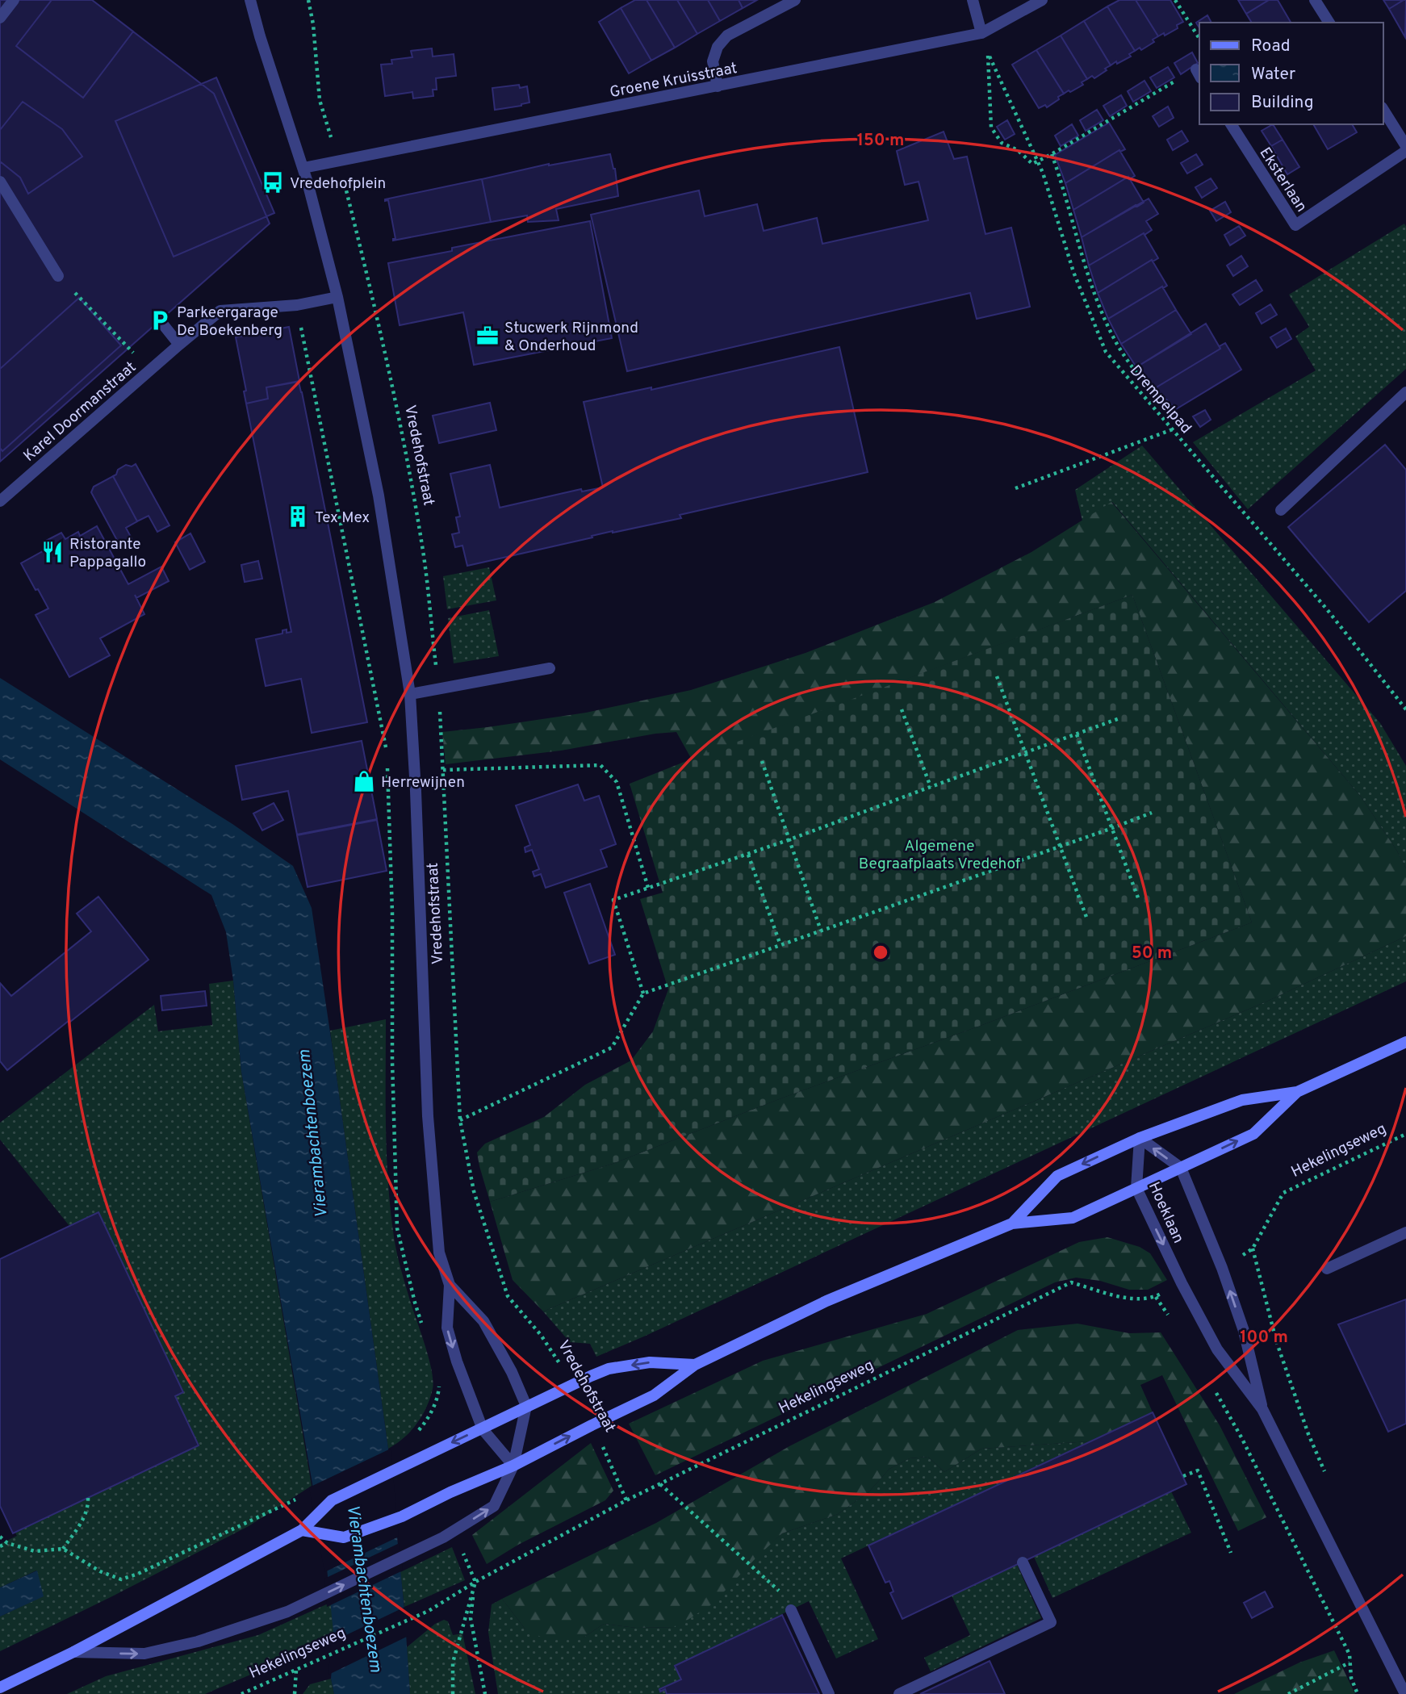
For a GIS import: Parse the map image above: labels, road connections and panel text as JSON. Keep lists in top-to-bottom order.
{
  "streets": {
    "street": [
      "Groene Kruisstraat",
      "Eksterlaan",
      "Karel Doormanstraat",
      "Vredehofstraat",
      "Hoeklaan"
    ],
    "path": ["Drempelpad", "Hekelingseweg"]
  },
  "crossings": [
    ["Groene Kruisstraat", "Vredehofstraat"],
    ["Karel Doormanstraat", "Vredehofstraat"],
    ["Vredehofstraat", "Hekelingseweg"],
    ["Hekelingseweg", "Hoeklaan"]
  ],
  "water": ["Vierambachtenboezem"],
  "parks": ["Algemene Begraafplaats Vredehof"],
  "places": {
    "bus stop": ["Vredehofplein"],
    "parking": ["Parkeergarage De Boekenberg"],
    "office": ["Stucwerk Rijnmond & Onderhoud"],
    "building": ["Tex Mex"],
    "restaurant": ["Ristorante Pappagallo"],
    "shop": ["Herrewijnen"]
  },
  "legend": ["Road", "Water", "Building"],
  "rings": ["150 m", "50 m", "100 m"]
}
